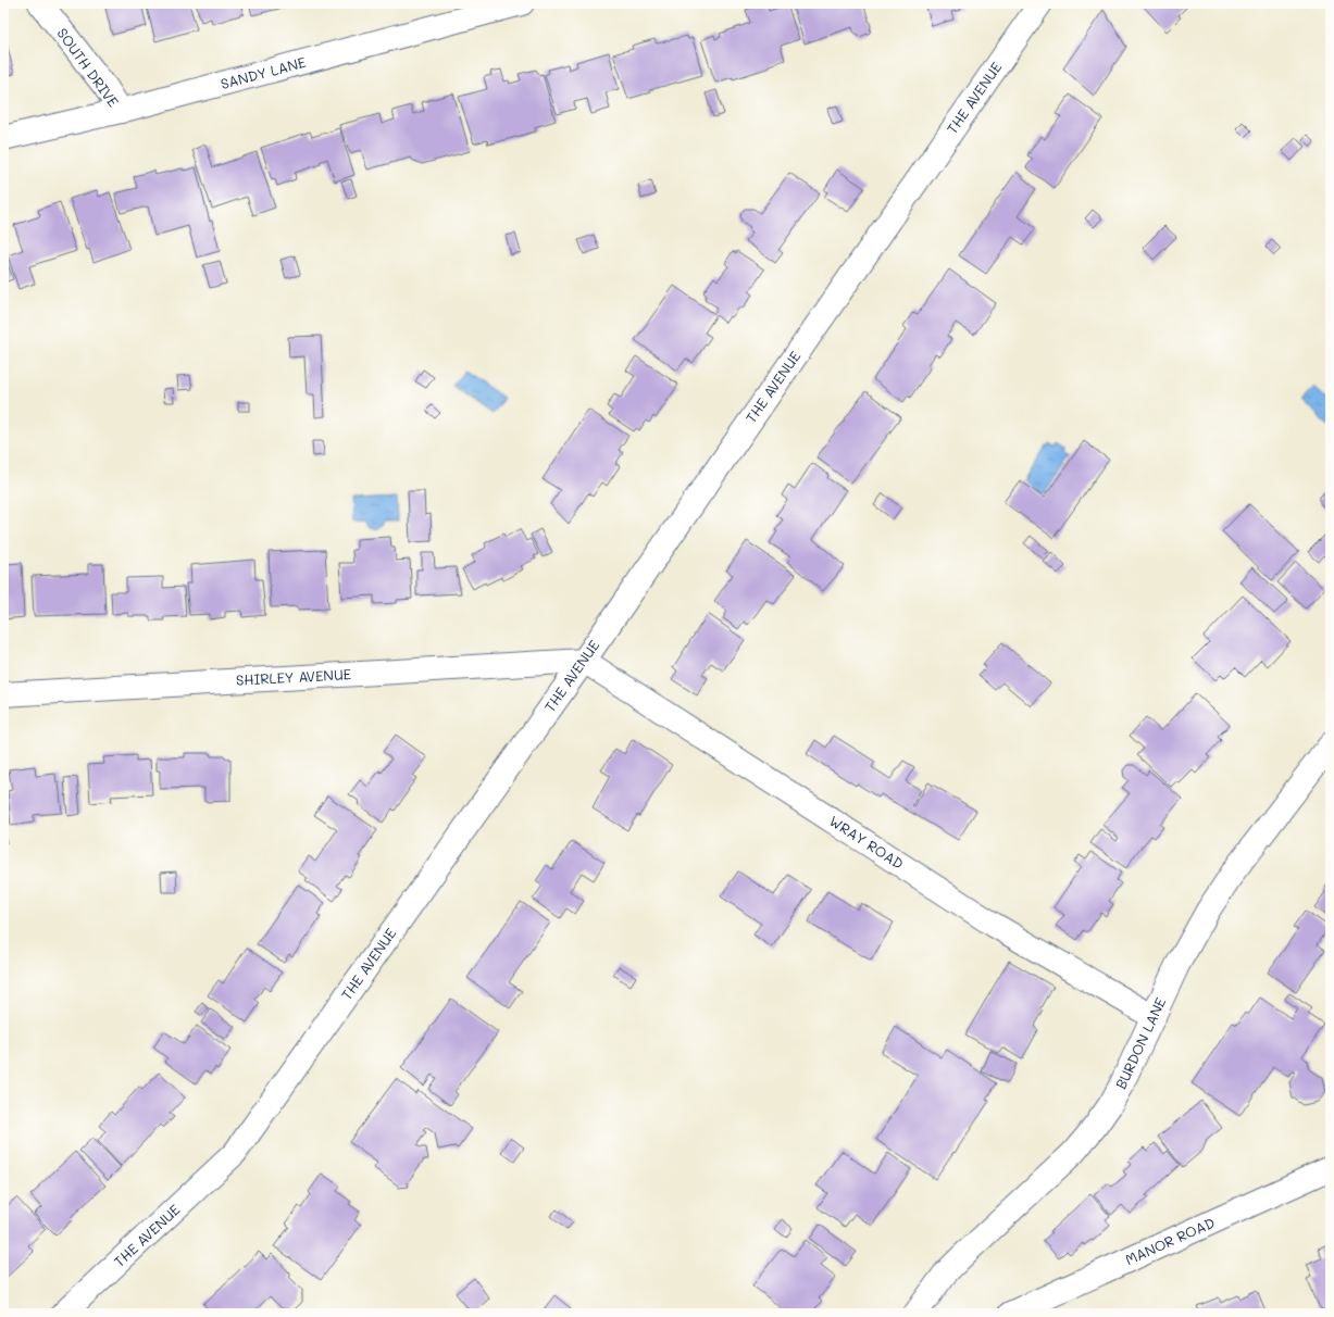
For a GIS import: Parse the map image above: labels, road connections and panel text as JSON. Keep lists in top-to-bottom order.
{
  "streets": {
    "street": [
      "SOUTH DRIVE",
      "SANDY LANE",
      "THE AVENUE",
      "SHIRLEY AVENUE",
      "WRAY ROAD",
      "BURDON LANE",
      "MANOR ROAD"
    ]
  },
  "crossings": [
    ["SOUTH DRIVE", "SANDY LANE"],
    ["THE AVENUE", "SHIRLEY AVENUE"],
    ["THE AVENUE", "WRAY ROAD"],
    ["SHIRLEY AVENUE", "WRAY ROAD"],
    ["WRAY ROAD", "BURDON LANE"]
  ]
}
